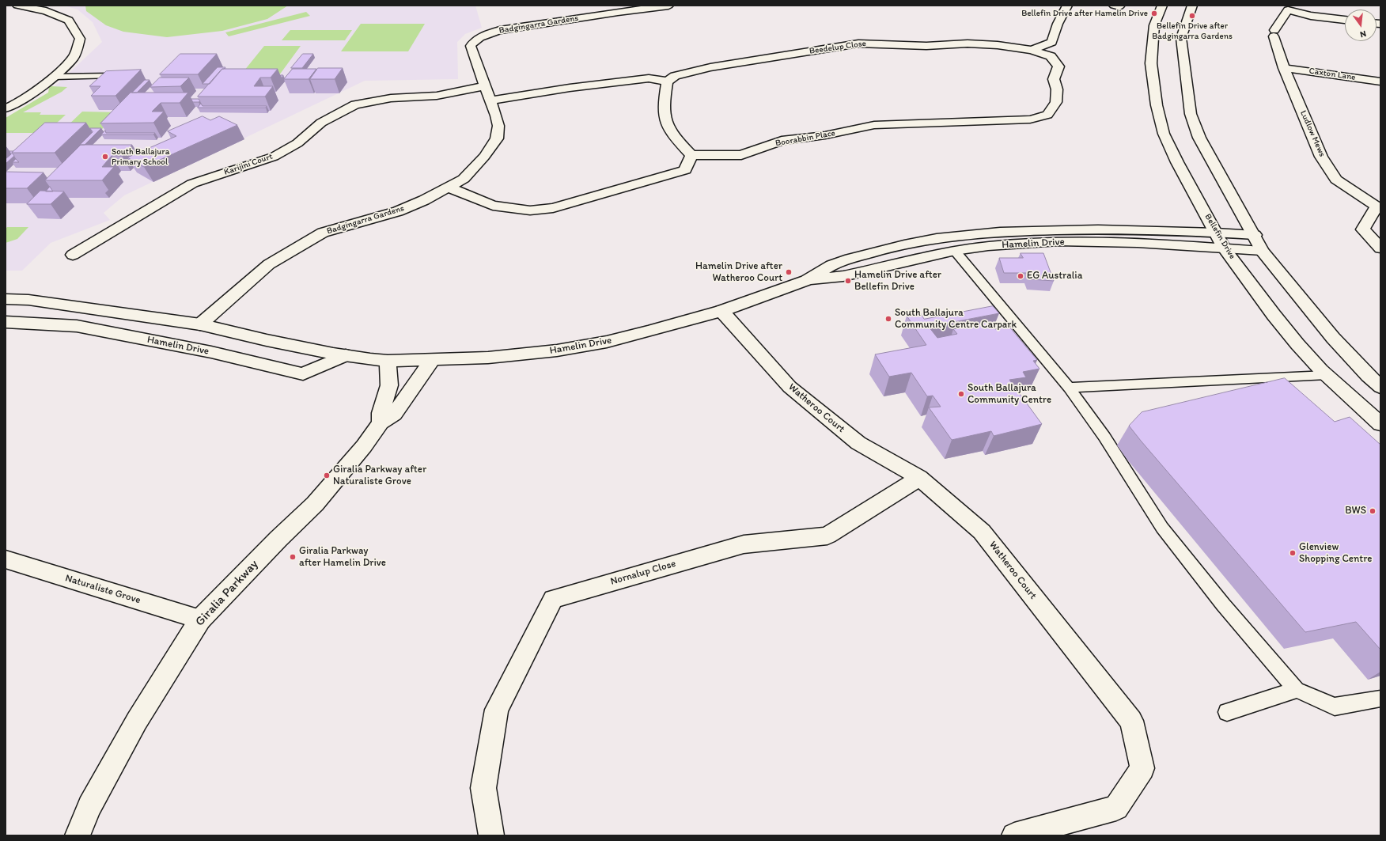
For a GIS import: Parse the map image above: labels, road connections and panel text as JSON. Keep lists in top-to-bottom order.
{
  "streets": {
    "street": [
      "Badgingarra Gardens",
      "Beedelup Close",
      "Caxton Lane",
      "Ludlow Mews",
      "Boorabbin Place",
      "Karijini Court",
      "Bellefin Drive",
      "Hamelin Drive",
      "Watheroo Court",
      "Nornalup Close",
      "Naturaliste Grove",
      "Giralia Parkway"
    ]
  },
  "crossings": [
    ["Badgingarra Gardens", "Karijini Court"],
    ["Badgingarra Gardens", "Hamelin Drive"],
    ["Beedelup Close", "Boorabbin Place"],
    ["Caxton Lane", "Ludlow Mews"],
    ["Bellefin Drive", "Hamelin Drive"],
    ["Hamelin Drive", "Watheroo Court"],
    ["Hamelin Drive", "Giralia Parkway"],
    ["Watheroo Court", "Nornalup Close"],
    ["Naturaliste Grove", "Giralia Parkway"]
  ],
  "places": [
    "Bellefin Drive after Hamelin Drive",
    "Bellefin Drive after Badgingarra Gardens",
    "South Ballajura Primary School",
    "Hamelin Drive after Watheroo Court",
    "EG Australia",
    "Hamelin Drive after Bellefin Drive",
    "South Ballajura Community Centre Carpark",
    "South Ballajura Community Centre",
    "Giralia Parkway after Naturaliste Grove",
    "BWS",
    "Glenview Shopping Centre",
    "Giralia Parkway after Hamelin Drive"
  ],
  "north": "bottom"
}
